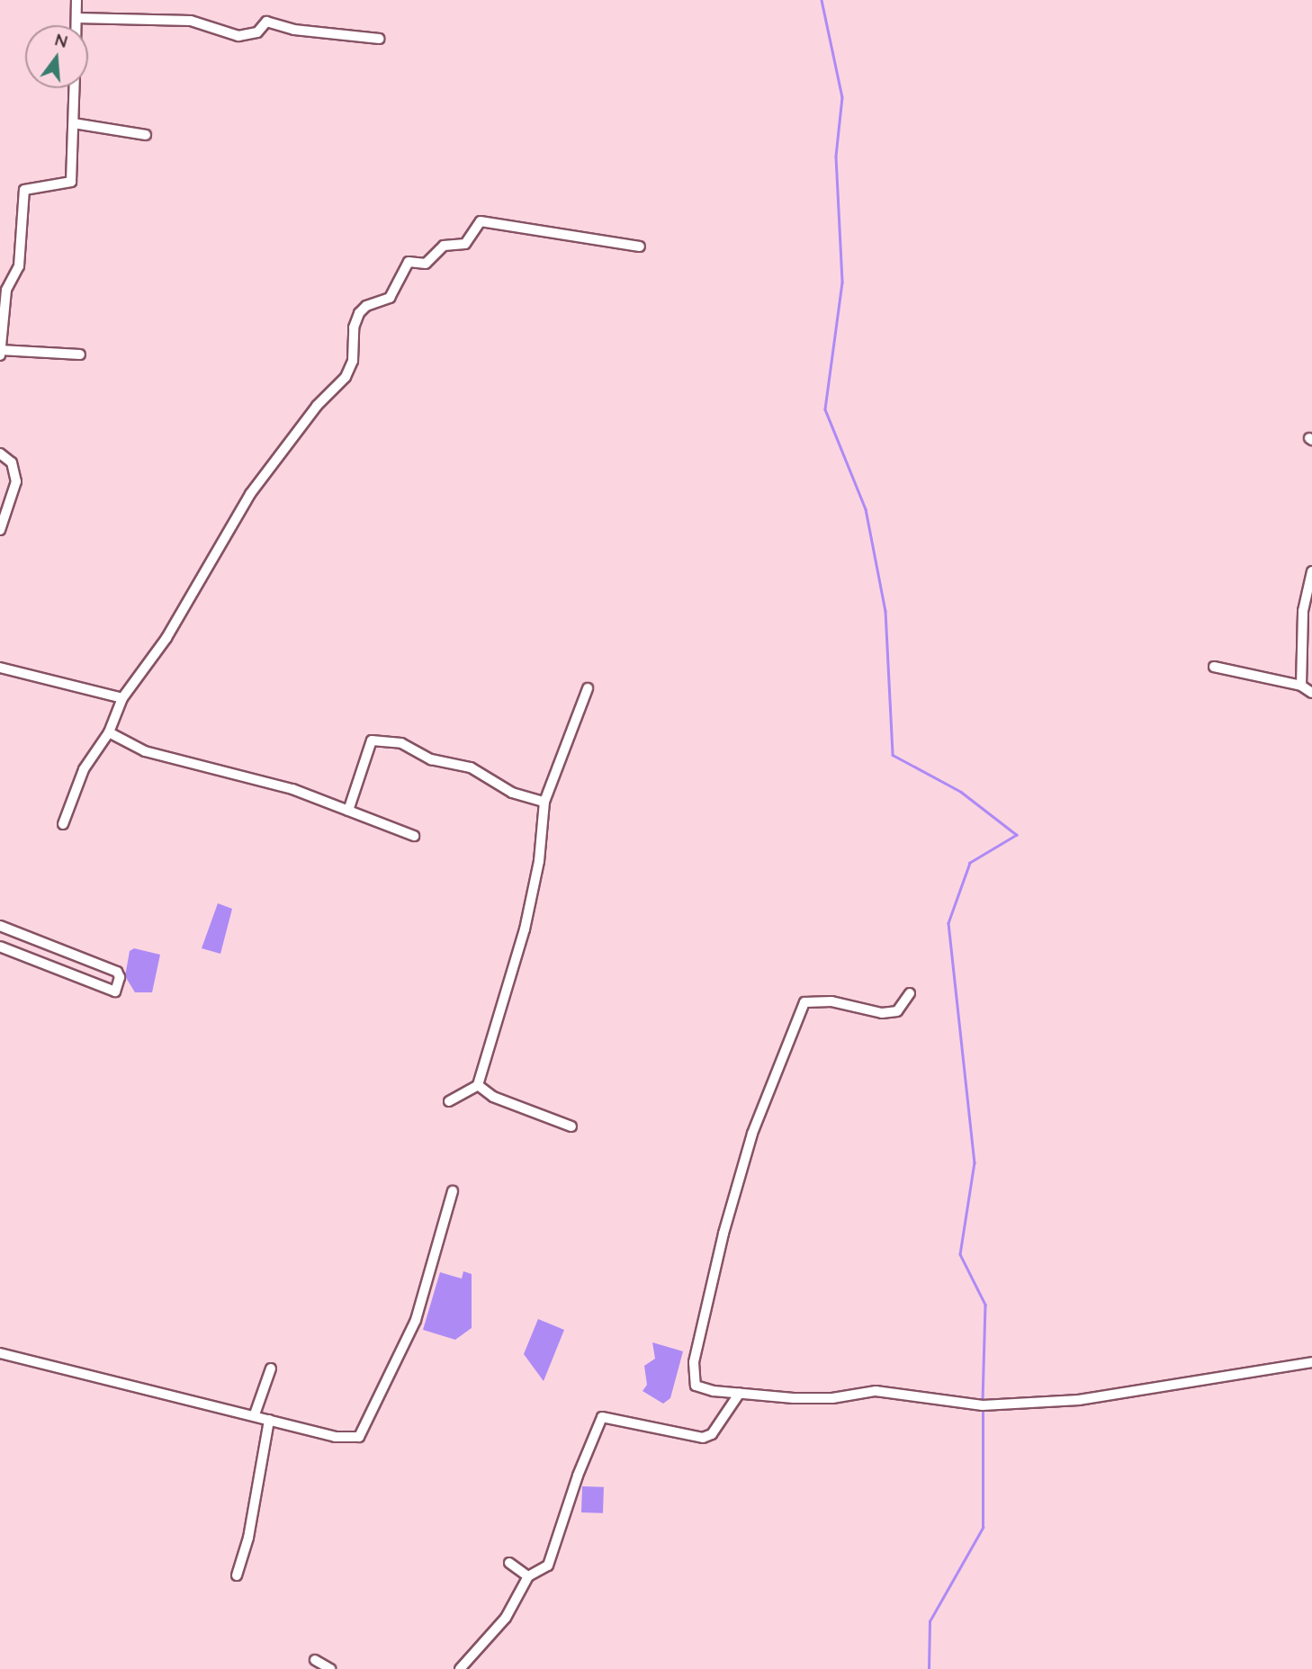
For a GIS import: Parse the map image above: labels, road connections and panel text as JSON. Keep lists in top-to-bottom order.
{
  "north": "top"
}
